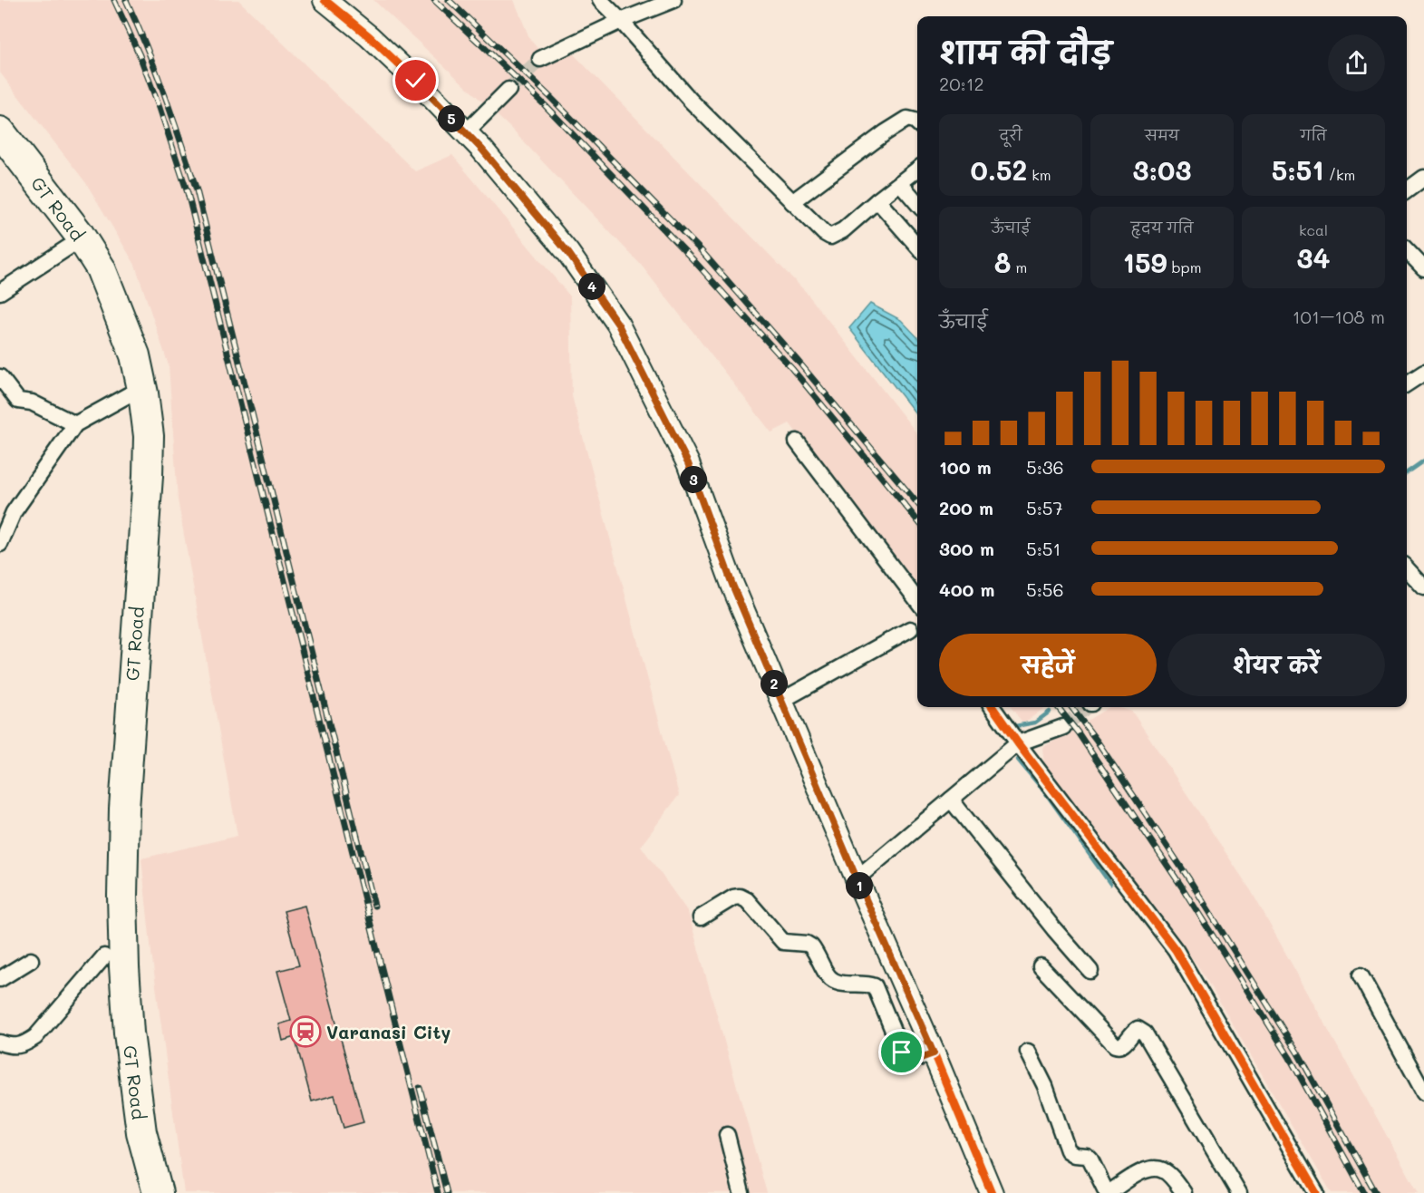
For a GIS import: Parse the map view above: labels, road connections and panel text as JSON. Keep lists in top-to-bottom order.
{
  "streets": {
    "highway": ["GT Road"]
  },
  "places": {
    "station": ["Varanasi City"]
  },
  "page": {
    "heading": ["शाम की दौड़", "20:12"],
    "pins": [
      "5",
      "4",
      "3",
      "2",
      "1"
    ],
    "stats": [
      ["दूरी", "0.52 km"],
      ["समय", "3:03"],
      ["गति", "5:51 /km"],
      ["ऊँचाई", "8 m"],
      ["हृदय गति", "159 bpm"],
      ["kcal", "34"]
    ],
    "chart": ["ऊँचाई", "101–108 m"],
    "list": [
      {
        "name": "100 m",
        "note": "5:36"
      },
      {
        "name": "200 m",
        "note": "5:57"
      },
      {
        "name": "300 m",
        "note": "5:51"
      },
      {
        "name": "400 m",
        "note": "5:56"
      }
    ],
    "buttons": ["सहेजें", "शेयर करें"]
  }
}
